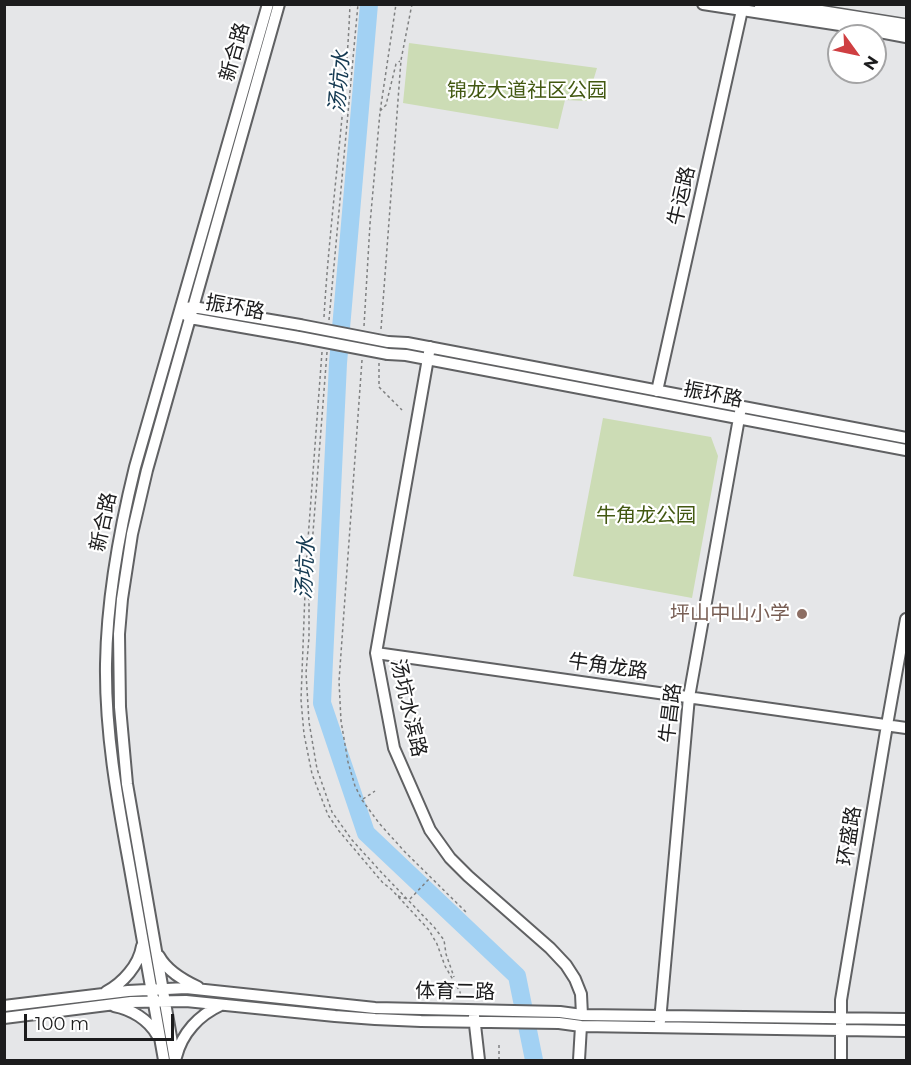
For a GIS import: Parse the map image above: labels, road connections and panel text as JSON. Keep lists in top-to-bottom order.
{
  "streets": {
    "street": [
      "新合路",
      "牛运路",
      "振环路",
      "牛角龙路",
      "汤坑水滨路",
      "牛昌路",
      "环盛路",
      "体育二路"
    ]
  },
  "crossings": [
    ["新合路", "振环路"],
    ["新合路", "体育二路"],
    ["牛运路", "振环路"],
    ["振环路", "汤坑水滨路"],
    ["振环路", "牛昌路"],
    ["牛角龙路", "汤坑水滨路"],
    ["牛角龙路", "牛昌路"],
    ["牛角龙路", "环盛路"],
    ["汤坑水滨路", "体育二路"],
    ["牛昌路", "体育二路"],
    ["环盛路", "体育二路"]
  ],
  "water": ["汤坑水"],
  "parks": ["锦龙大道社区公园", "牛角龙公园"],
  "places": ["坪山中山小学"],
  "scale_bar": "100 m",
  "north": "bottom right"
}
